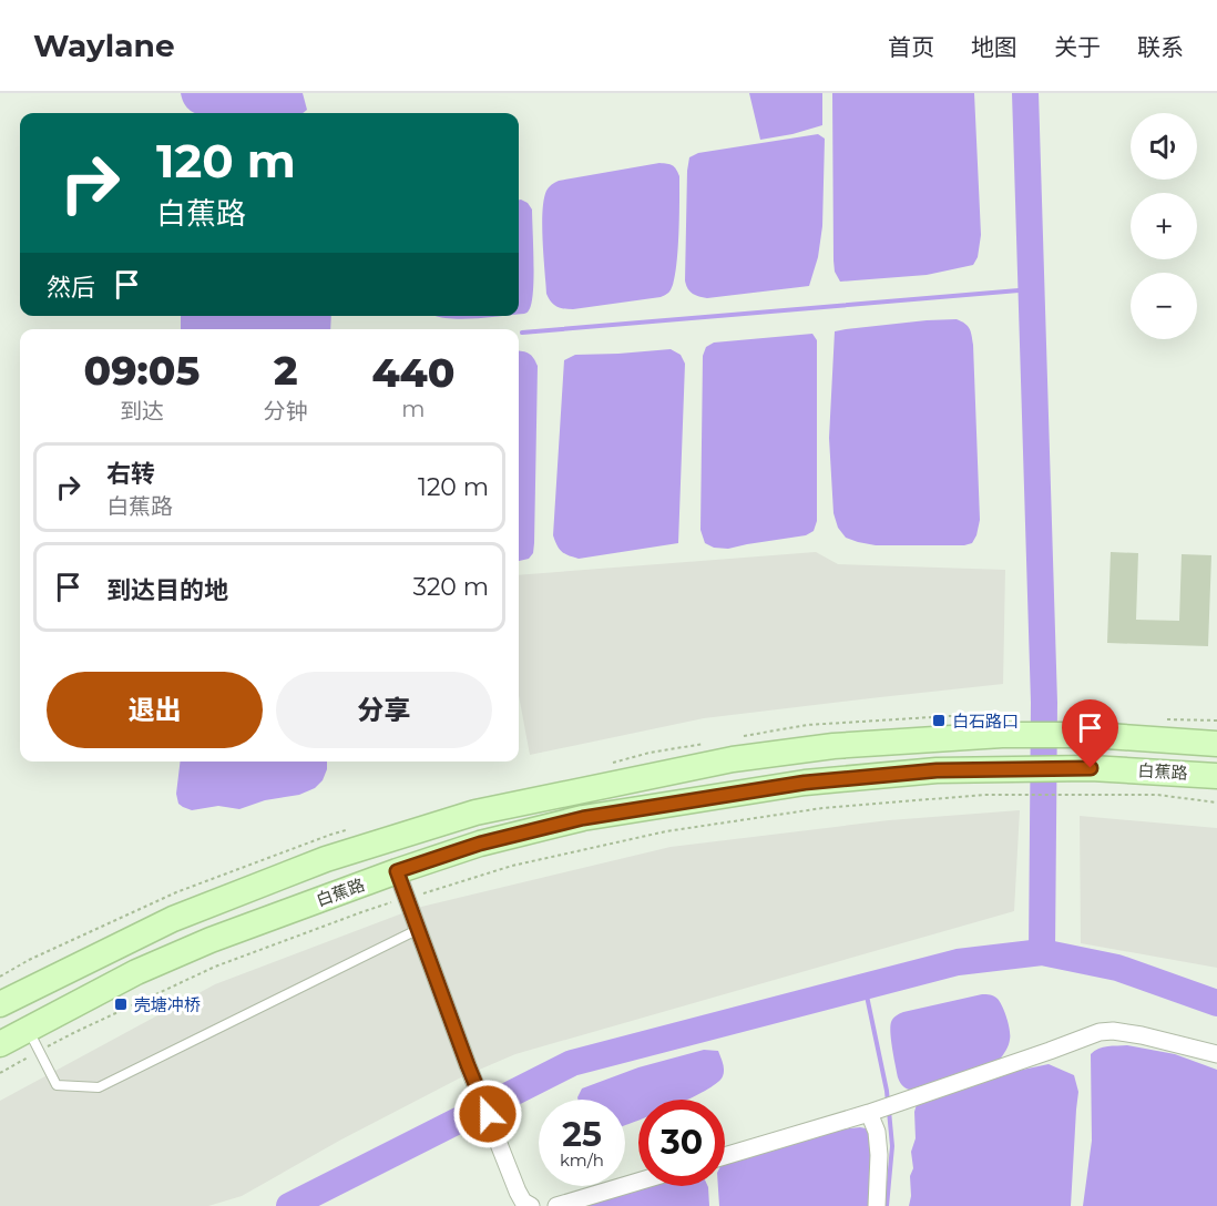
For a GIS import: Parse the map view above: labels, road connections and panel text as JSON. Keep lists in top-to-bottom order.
{
  "streets": {
    "main road": ["白蕉路"]
  },
  "places": {
    "transit": ["白石路口", "壳塘冲桥"]
  },
  "page": {
    "header": "Waylane",
    "nav": [
      "首页",
      "地图",
      "关于",
      "联系"
    ],
    "map_buttons": ["+", "−"],
    "turn": ["120 m", "白蕉路"],
    "then": "然后",
    "eta": [
      "09:05",
      "到达",
      "2",
      "分钟",
      "440",
      "m"
    ],
    "list": [
      {
        "name": "右转",
        "note": "白蕉路",
        "value": "120 m"
      },
      {
        "name": "到达目的地",
        "value": "320 m"
      }
    ],
    "buttons": ["退出", "分享"],
    "speed": "25 km/h",
    "limit": "30"
  }
}
